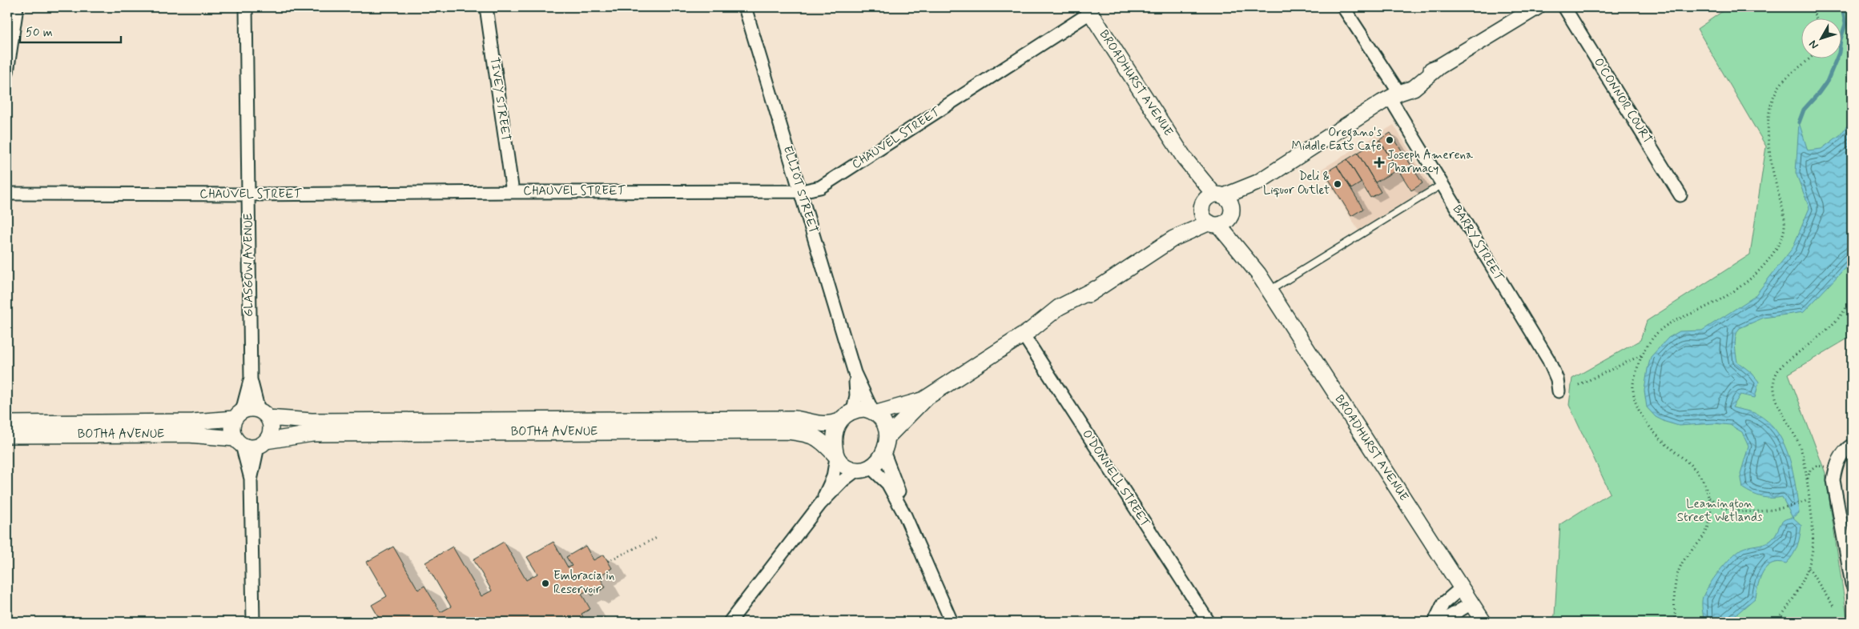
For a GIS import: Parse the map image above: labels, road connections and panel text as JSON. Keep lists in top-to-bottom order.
{
  "streets": {
    "street": [
      "BROADHURST AVENUE",
      "TIVEY STREET",
      "O'CONNOR COURT",
      "CHAUVEL STREET",
      "ELLIOT STREET",
      "BARRY STREET",
      "GLASGOW AVENUE",
      "BOTHA AVENUE",
      "O'DONNELL STREET"
    ]
  },
  "crossings": [
    ["BROADHURST AVENUE", "CHAUVEL STREET"],
    ["TIVEY STREET", "CHAUVEL STREET"],
    ["CHAUVEL STREET", "ELLIOT STREET"],
    ["CHAUVEL STREET", "GLASGOW AVENUE"],
    ["ELLIOT STREET", "BOTHA AVENUE"],
    ["GLASGOW AVENUE", "BOTHA AVENUE"]
  ],
  "parks": ["Leamington Street Wetlands"],
  "places": {
    "other": ["Oregano's Middle Eats Cafe", "Deli & Liquor Outlet", "Embracia in Reservoir"],
    "health": ["Joseph Amerena Pharmacy"]
  },
  "scale_bar": "50 m",
  "north": "bottom left"
}
